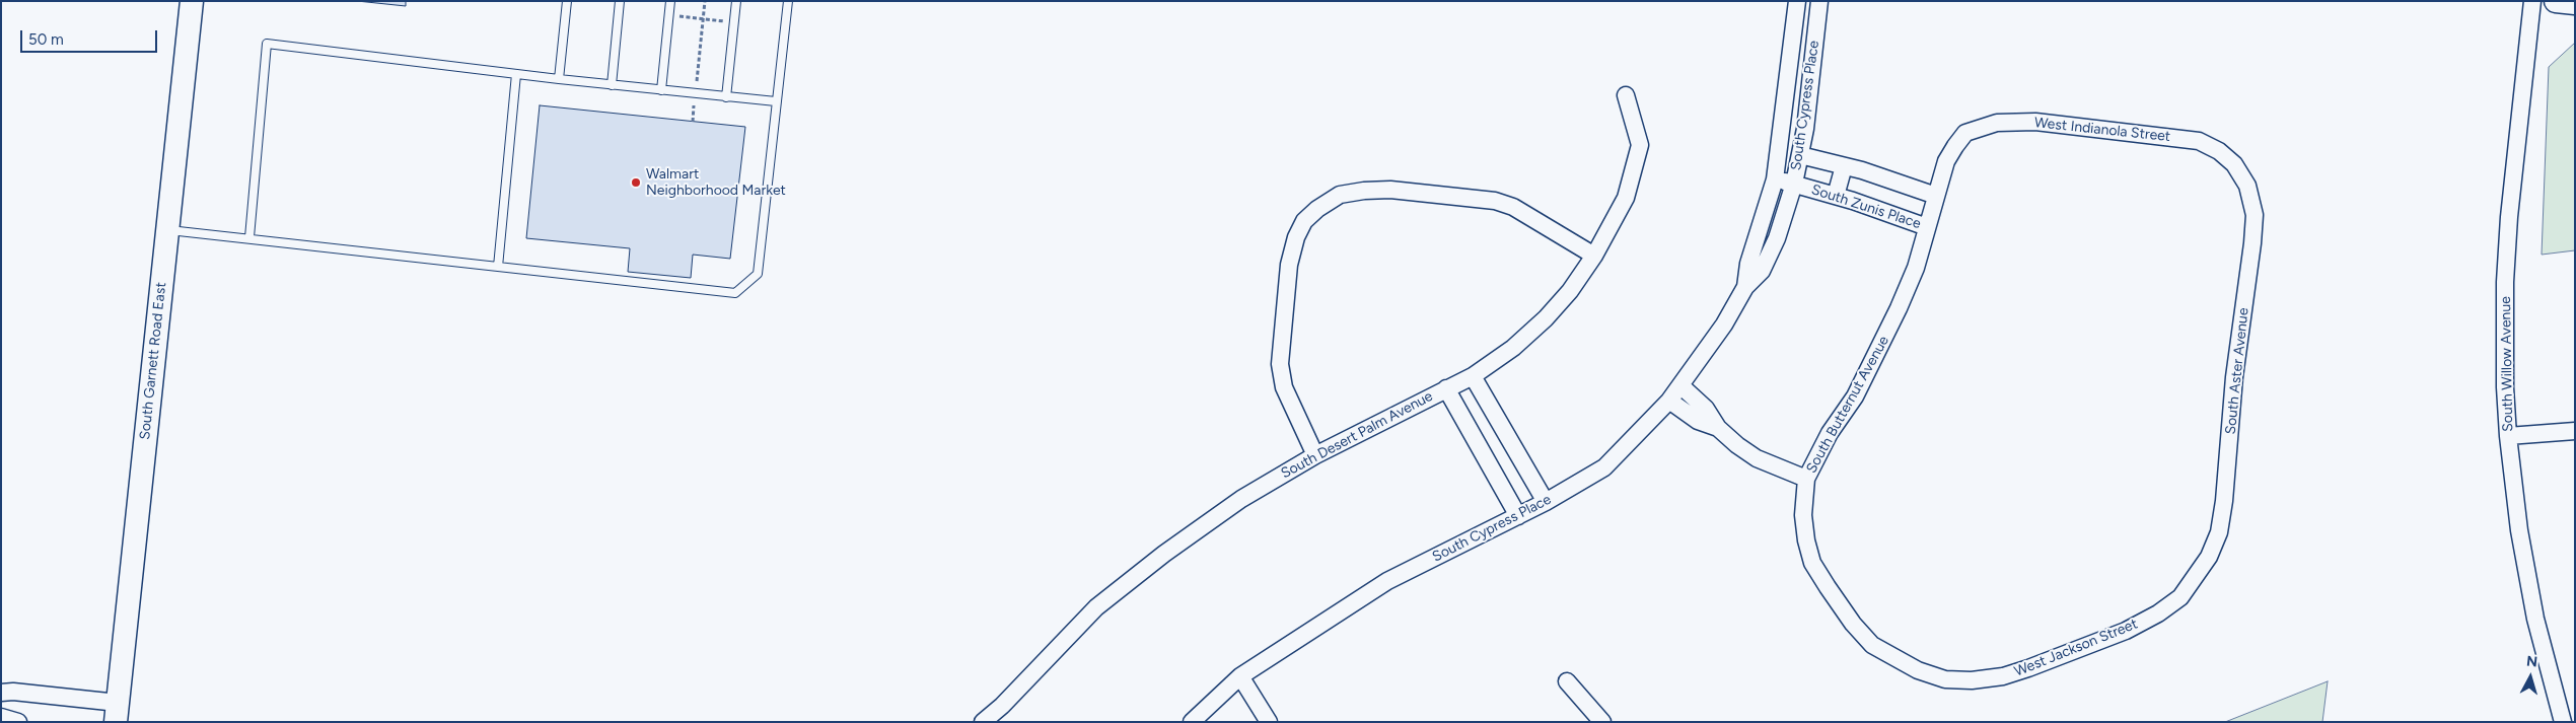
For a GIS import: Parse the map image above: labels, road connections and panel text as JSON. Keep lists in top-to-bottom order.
{
  "streets": {
    "main road": ["South Garnett Road East"],
    "street": [
      "South Cypress Place",
      "West Indianola Street",
      "South Zunis Place",
      "South Willow Avenue",
      "South Aster Avenue",
      "South Butternut Avenue",
      "South Desert Palm Avenue",
      "West Jackson Street"
    ]
  },
  "crossings": [
    ["South Cypress Place", "South Zunis Place"],
    ["West Indianola Street", "South Aster Avenue"],
    ["West Indianola Street", "South Butternut Avenue"],
    ["South Zunis Place", "South Butternut Avenue"],
    ["South Aster Avenue", "West Jackson Street"],
    ["South Butternut Avenue", "West Jackson Street"]
  ],
  "places": ["Walmart Neighborhood Market"],
  "scale_bar": "50 m",
  "north": "top"
}
